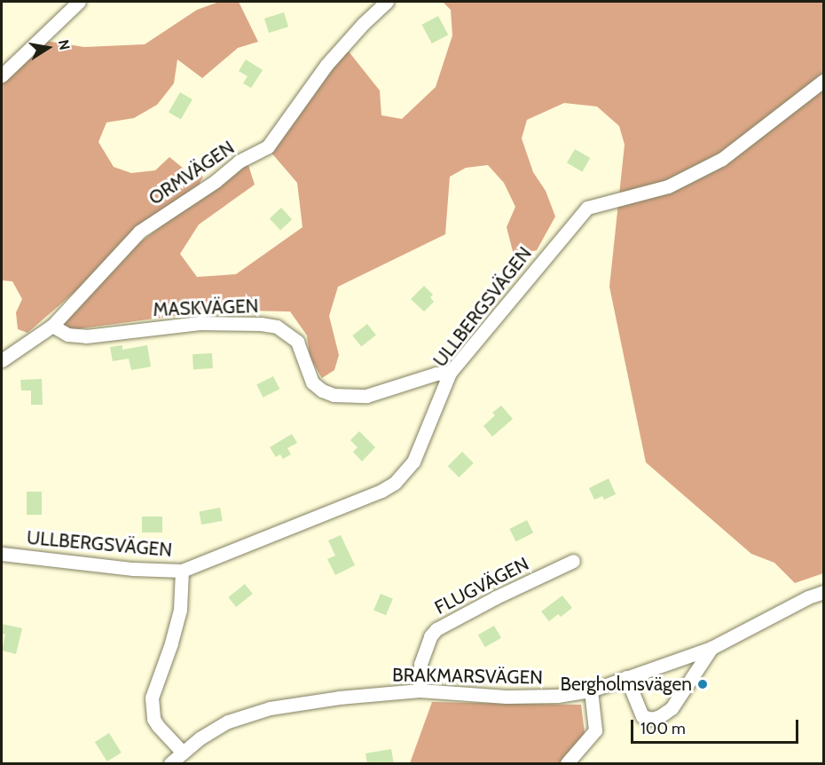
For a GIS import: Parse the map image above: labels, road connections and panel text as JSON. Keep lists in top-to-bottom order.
{
  "streets": {
    "street": [
      "ORMVÄGEN",
      "ULLBERGSVÄGEN",
      "MASKVÄGEN",
      "FLUGVÄGEN",
      "BRAKMARSVÄGEN"
    ]
  },
  "crossings": [
    ["ORMVÄGEN", "MASKVÄGEN"],
    ["ULLBERGSVÄGEN", "MASKVÄGEN"],
    ["FLUGVÄGEN", "BRAKMARSVÄGEN"]
  ],
  "places": ["Bergholmsvägen"],
  "scale_bar": "100 m",
  "north": "right"
}
